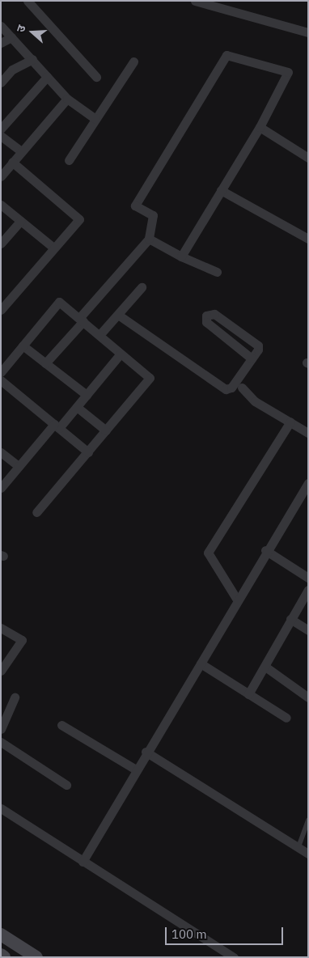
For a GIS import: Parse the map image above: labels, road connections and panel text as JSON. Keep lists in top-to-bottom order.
{
  "scale_bar": "100 m",
  "north": "left"
}
